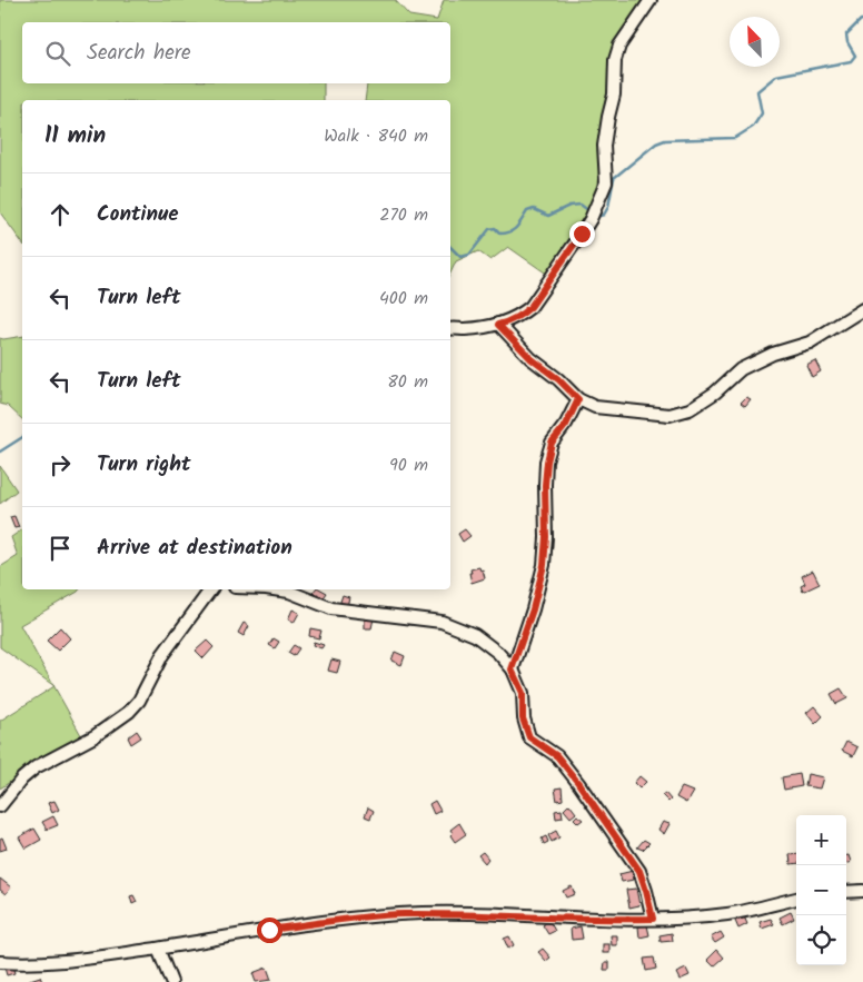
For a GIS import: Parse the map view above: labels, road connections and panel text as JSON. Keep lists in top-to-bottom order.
{
  "north": "top left",
  "page": {
    "search": "Search here",
    "heading": ["11 min", "Walk · 840 m"],
    "list": [
      ["Continue", "270 m"],
      ["Turn left", "400 m"],
      ["Turn left", "80 m"],
      ["Turn right", "90 m"],
      "Arrive at destination"
    ],
    "map_buttons": ["+", "−"]
  }
}
